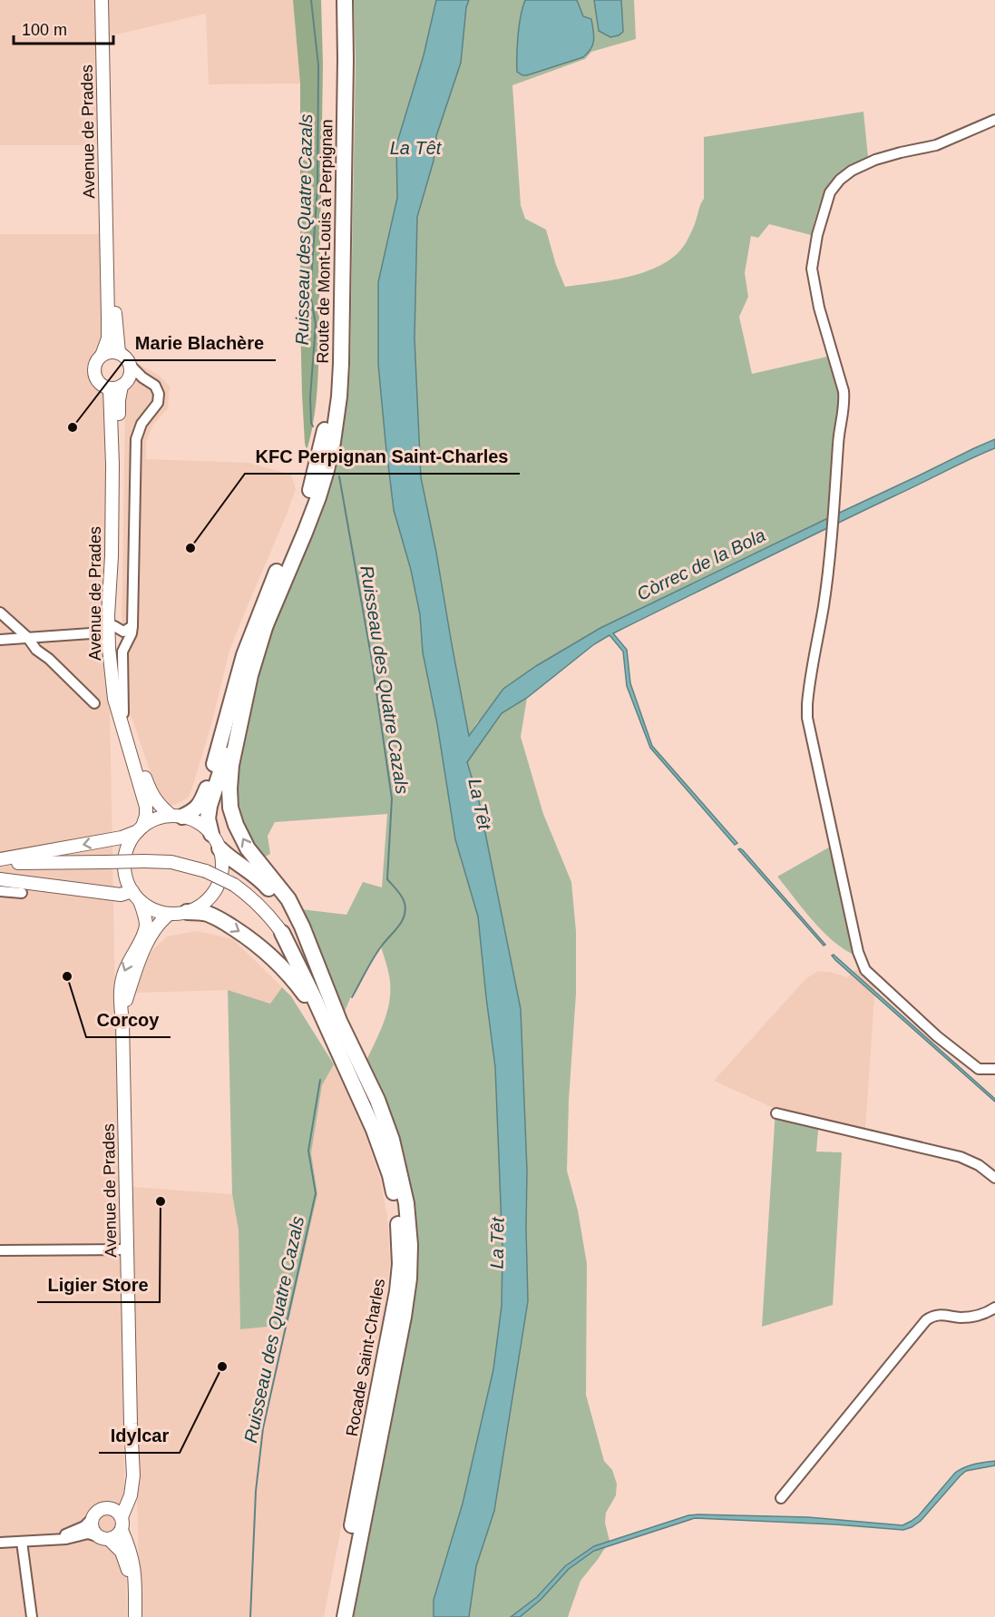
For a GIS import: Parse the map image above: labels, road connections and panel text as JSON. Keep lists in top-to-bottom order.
{
  "streets": {
    "highway": ["Route de Mont-Louis à Perpignan", "Rocade Saint-Charles"],
    "main road": ["Avenue de Prades"]
  },
  "water": ["La Têt", "Ruisseau des Quatre Cazals", "Còrrec de la Bola"],
  "places": [
    "Marie Blachère",
    "KFC Perpignan Saint-Charles",
    "Corcoy",
    "Ligier Store",
    "Idylcar"
  ],
  "scale_bar": "100 m"
}
